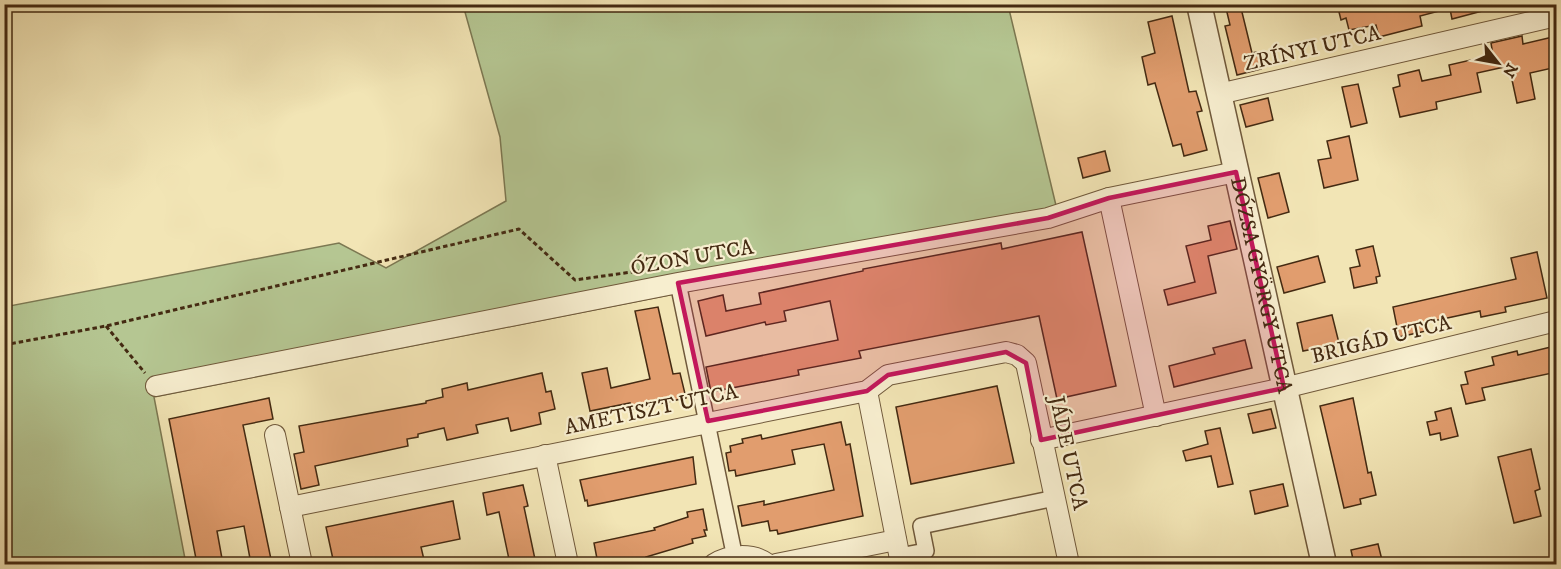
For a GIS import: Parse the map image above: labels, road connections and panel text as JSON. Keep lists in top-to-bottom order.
{
  "streets": {
    "street": [
      "ZRÍNYI UTCA",
      "ÓZON UTCA",
      "DÓZSA GYÖRGY UTCA",
      "BRIGÁD UTCA",
      "AMETISZT UTCA",
      "JÁDE UTCA"
    ]
  },
  "crossings": [
    ["ZRÍNYI UTCA", "DÓZSA GYÖRGY UTCA"],
    ["ÓZON UTCA", "DÓZSA GYÖRGY UTCA"],
    ["DÓZSA GYÖRGY UTCA", "BRIGÁD UTCA"],
    ["BRIGÁD UTCA", "JÁDE UTCA"],
    ["AMETISZT UTCA", "JÁDE UTCA"]
  ],
  "north": "bottom right"
}
